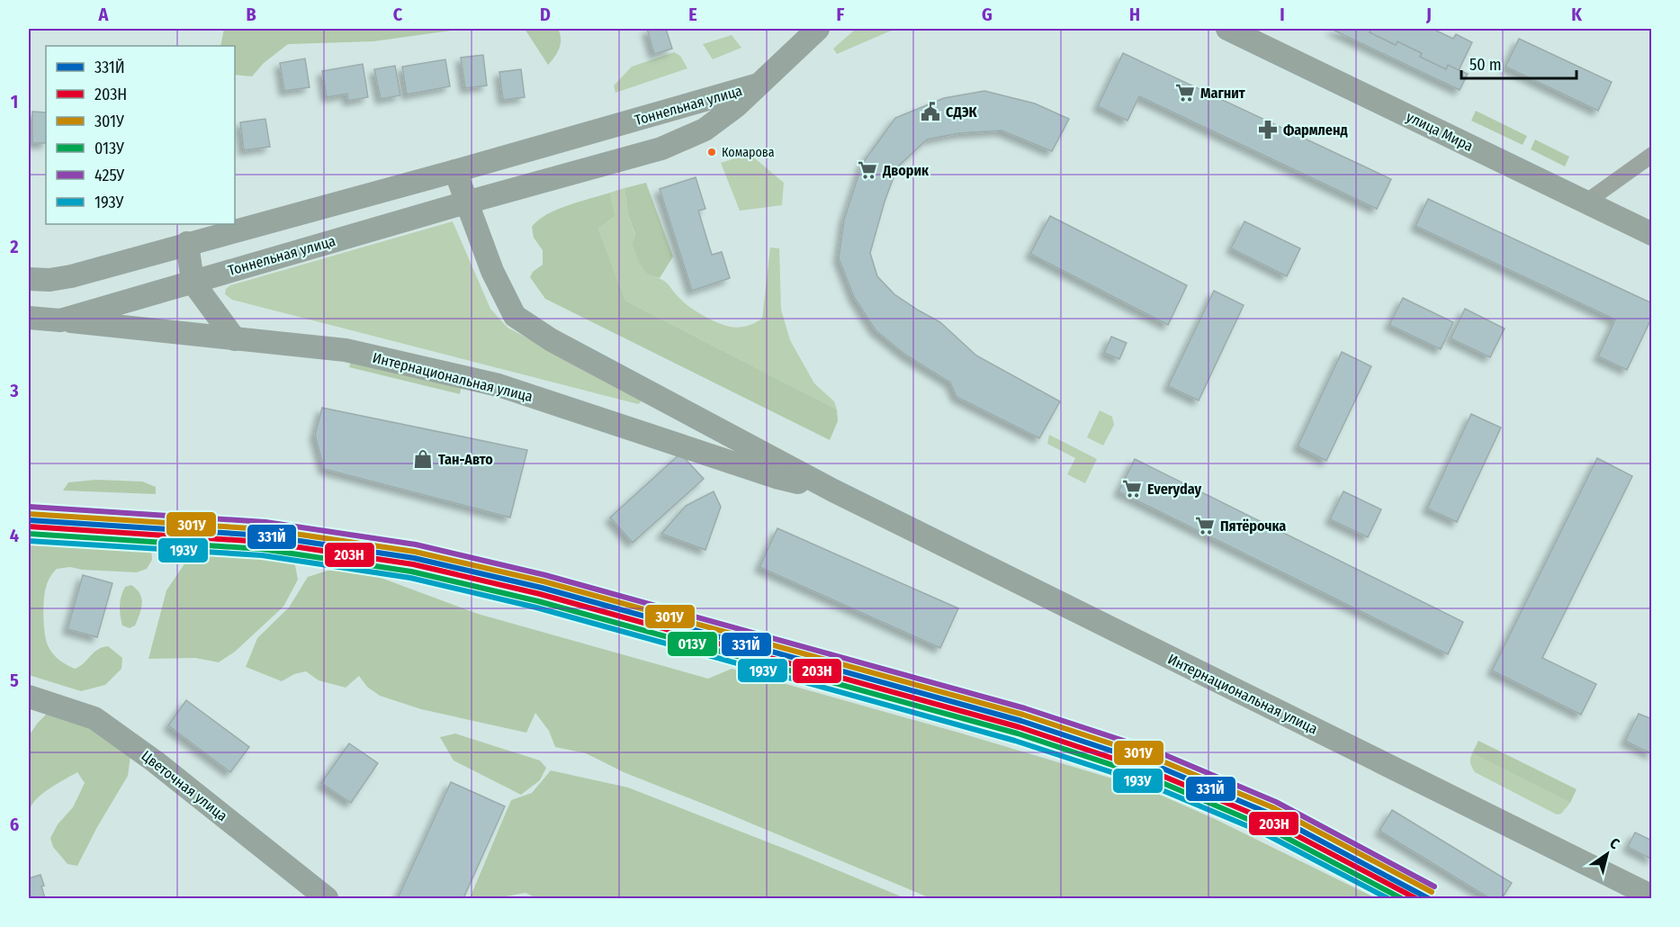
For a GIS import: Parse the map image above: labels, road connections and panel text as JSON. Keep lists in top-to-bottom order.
{
  "streets": {
    "main road": [
      "Тоннельная улица",
      "улица Мира",
      "Интернациональная улица",
      "Цветочная улица"
    ]
  },
  "crossings": [
    ["Тоннельная улица", "Интернациональная улица"]
  ],
  "places": {
    "supermarket": [
      "Магнит",
      "Дворик",
      "Everyday",
      "Пятёрочка"
    ],
    "public building": ["СДЭК"],
    "pharmacy": ["Фармленд"],
    "other": ["Комарова"],
    "shop": ["Тан-Авто"]
  },
  "lines": [
    "transit line 425У",
    "transit line 301У",
    "transit line 331Й",
    "transit line 203Н",
    "transit line 013У",
    "transit line 193У"
  ],
  "legend": [
    "331Й",
    "203Н",
    "301У",
    "013У",
    "425У",
    "193У"
  ],
  "scale_bar": "50 m",
  "north": "top right",
  "grid": {
    "columns": [
      "A",
      "B",
      "C",
      "D",
      "E",
      "F",
      "G",
      "H",
      "I",
      "J",
      "K"
    ],
    "rows": [
      "1",
      "2",
      "3",
      "4",
      "5",
      "6"
    ]
  }
}
